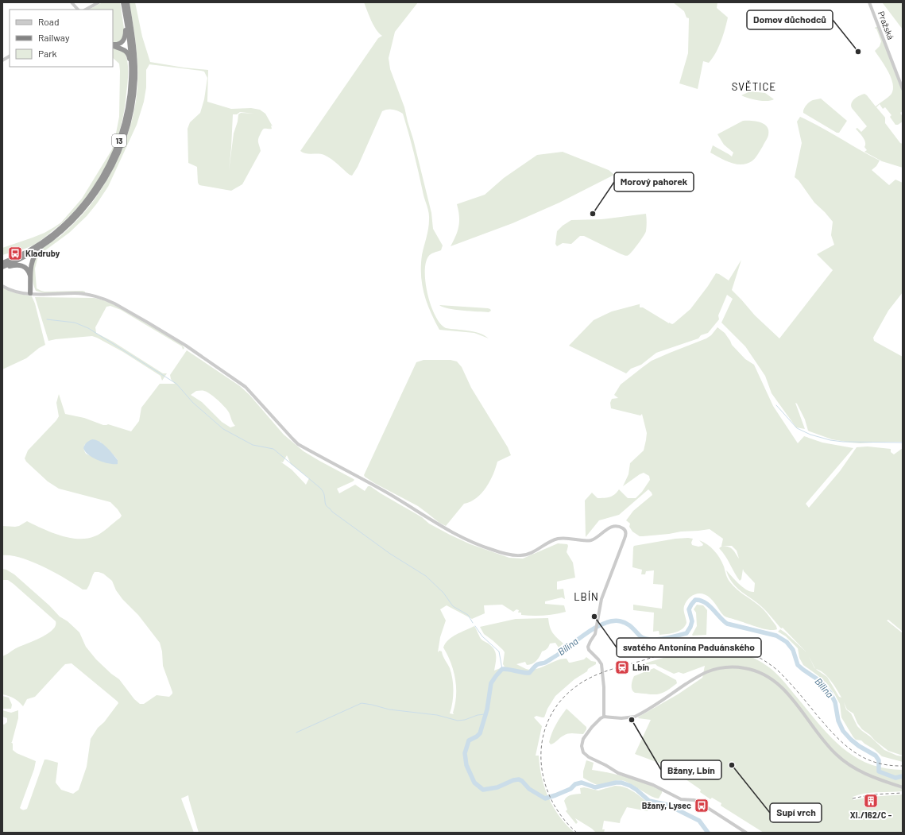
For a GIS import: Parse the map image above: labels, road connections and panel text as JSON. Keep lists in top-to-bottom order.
{
  "streets": {
    "highway": ["13"],
    "street": ["Pražská"]
  },
  "districts": ["SVĚTICE", "LBÍN"],
  "water": ["Bílina"],
  "places": {
    "other": [
      "Domov důchodců",
      "Morový pahorek",
      "svatého Antonína Paduánského",
      "Bžany, Lbín",
      "Supí vrch"
    ],
    "bus stop": ["Kladruby", "Bžany, Lysec"],
    "station": ["Lbín"],
    "building": ["XI./162/C -"]
  },
  "legend": ["Road", "Railway", "Park"]
}
